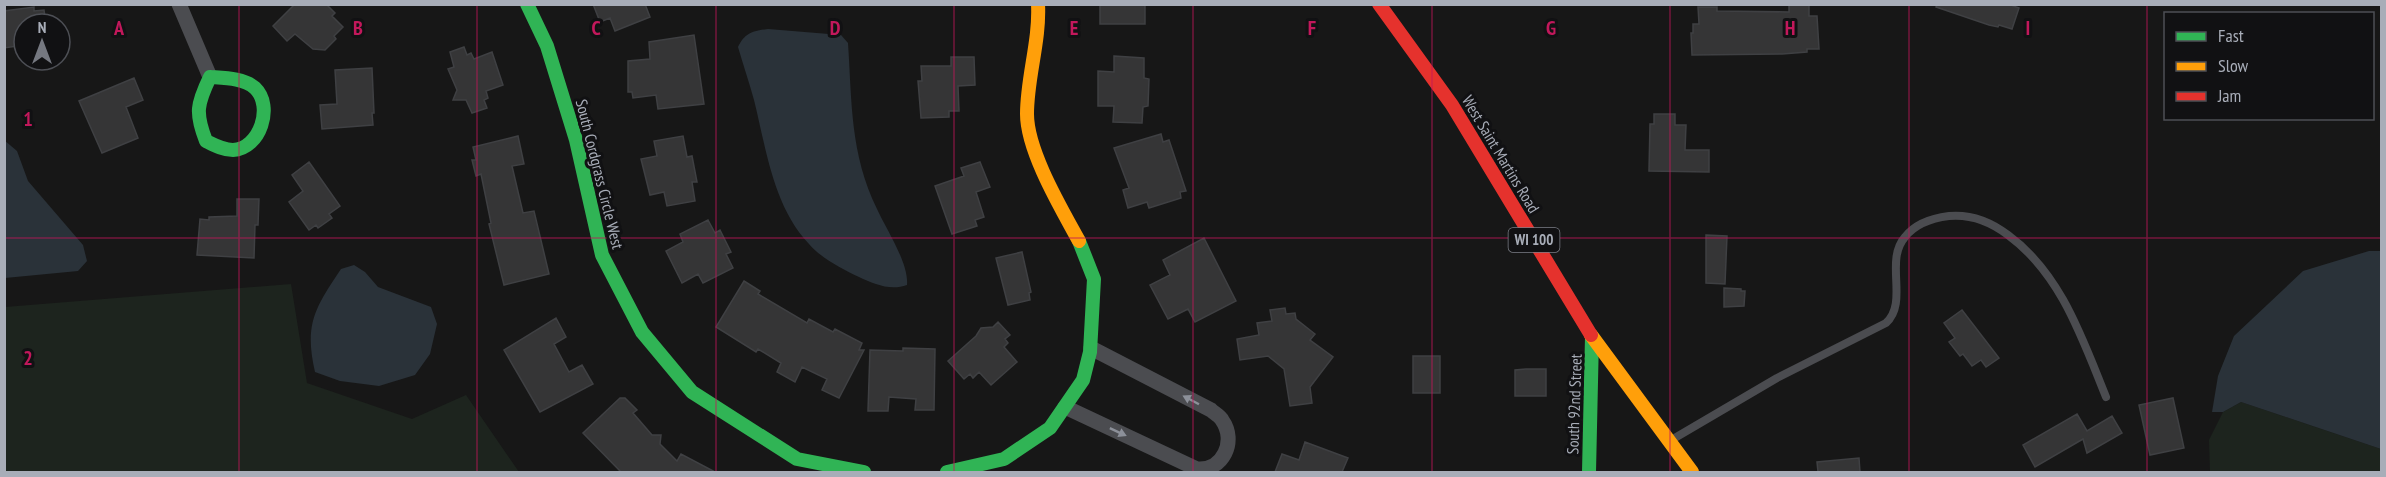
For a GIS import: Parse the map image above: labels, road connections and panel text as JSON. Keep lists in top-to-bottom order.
{
  "streets": {
    "street": [
      "West Saint Martins Road",
      "South Cordgrass Circle West",
      "WI 100",
      "South 92nd Street"
    ]
  },
  "crossings": [
    ["West Saint Martins Road", "South 92nd Street"]
  ],
  "legend": ["Fast", "Slow", "Jam"],
  "north": "top",
  "grid": {
    "columns": [
      "A",
      "B",
      "C",
      "D",
      "E",
      "F",
      "G",
      "H",
      "I"
    ],
    "rows": ["1", "2"]
  }
}
